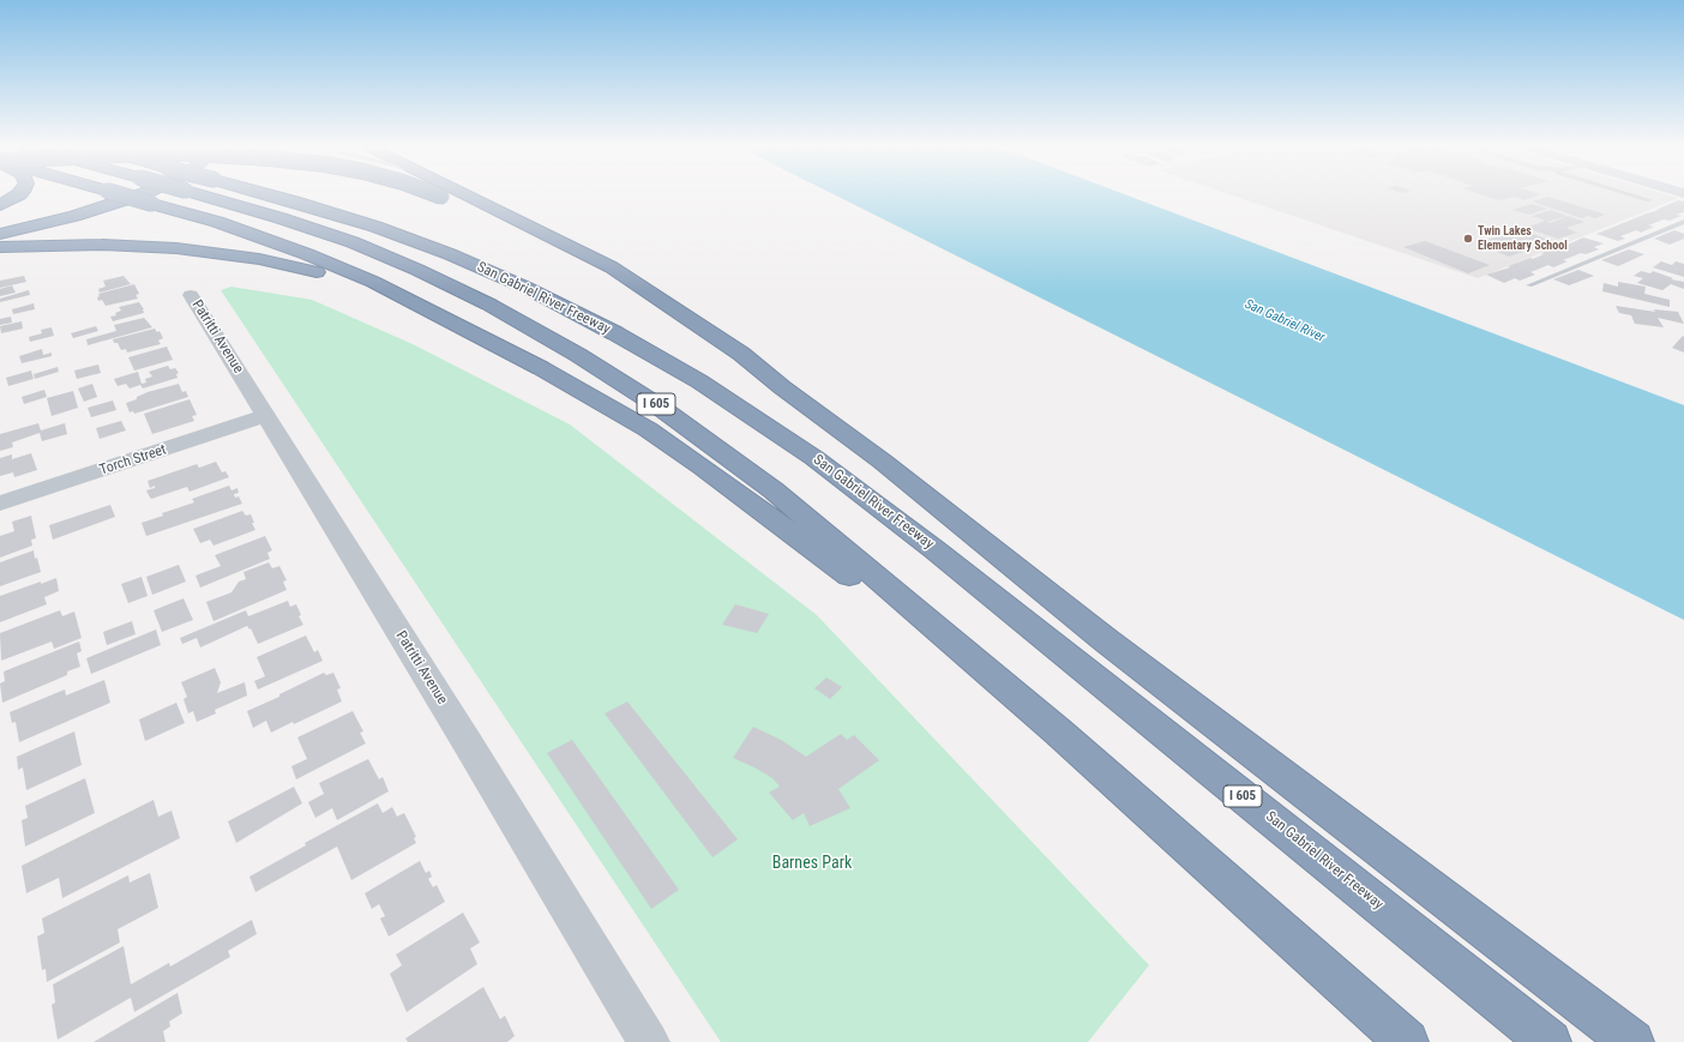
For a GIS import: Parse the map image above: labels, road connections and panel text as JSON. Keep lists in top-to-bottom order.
{
  "streets": {
    "highway": ["San Gabriel River Freeway", "I 605"],
    "street": ["Patritti Avenue", "Torch Street"]
  },
  "crossings": [
    ["Patritti Avenue", "Torch Street"]
  ],
  "water": ["San Gabriel River"],
  "parks": ["Barnes Park"],
  "places": ["Twin Lakes Elementary School"]
}
